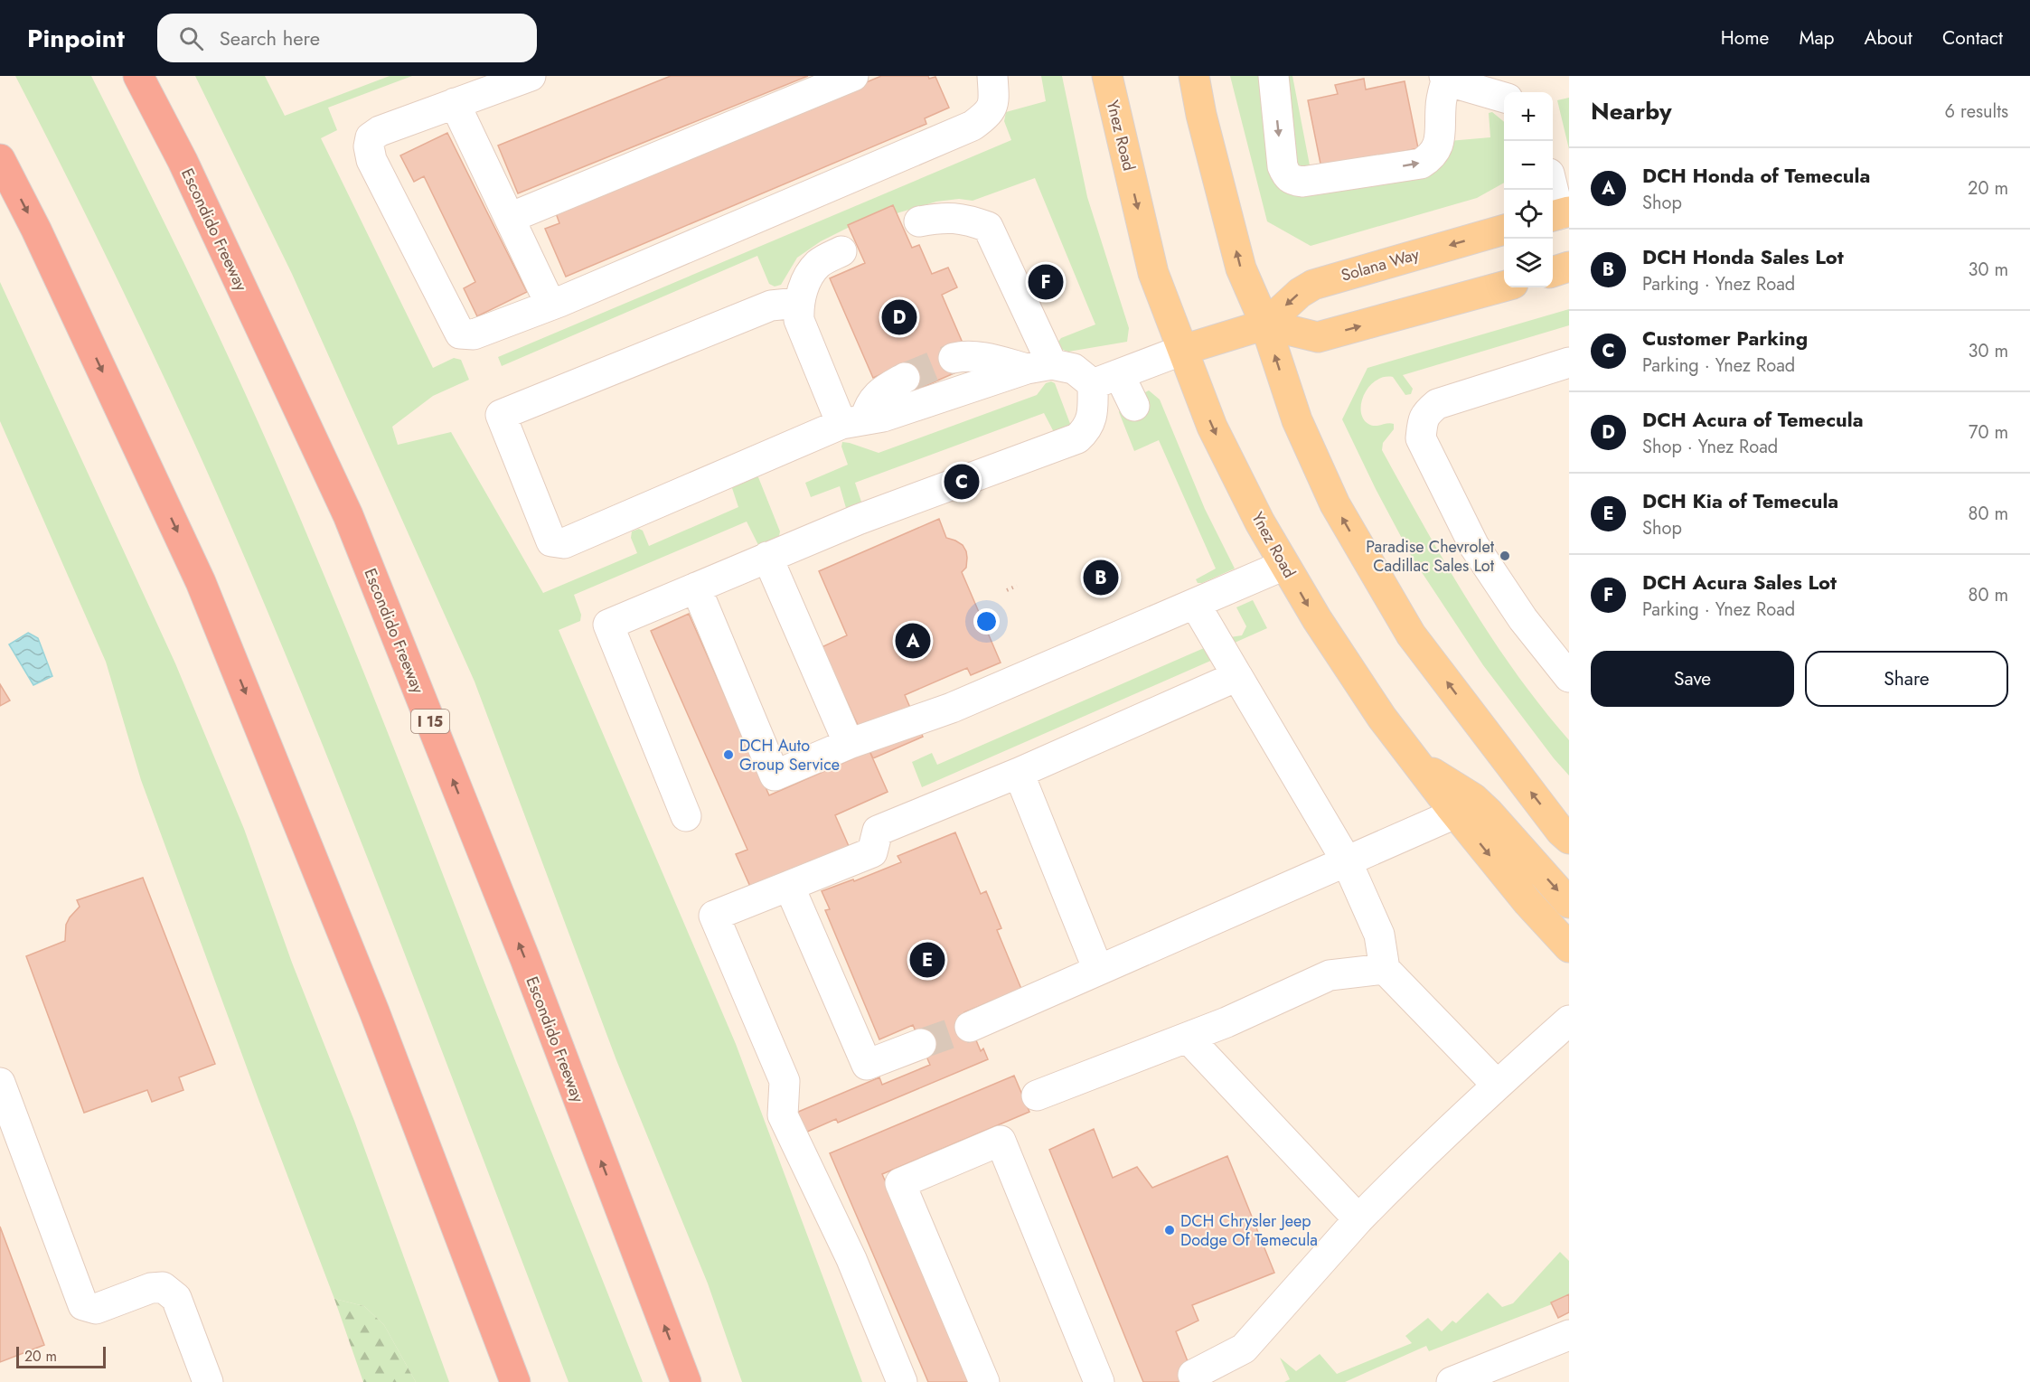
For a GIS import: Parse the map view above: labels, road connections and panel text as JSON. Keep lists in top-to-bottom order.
{
  "streets": {
    "highway": ["Escondido Freeway", "I 15"],
    "main road": ["Ynez Road", "Solana Way"]
  },
  "crossings": [
    ["Ynez Road", "Solana Way"]
  ],
  "places": ["Paradise Chevrolet Cadillac Sales Lot", "DCH Auto Group Service", "DCH Chrysler Jeep Dodge Of Temecula"],
  "scale_bar": "20 m",
  "page": {
    "header": "Pinpoint",
    "search": "Search here",
    "nav": [
      "Home",
      "Map",
      "About",
      "Contact"
    ],
    "heading": ["Nearby", "6 results"],
    "map_buttons": ["+", "−"],
    "list": [
      {
        "mark": "A",
        "name": "DCH Honda of Temecula",
        "note": "Shop",
        "value": "20 m"
      },
      {
        "mark": "B",
        "name": "DCH Honda Sales Lot",
        "note": "Parking · Ynez Road",
        "value": "30 m"
      },
      {
        "mark": "C",
        "name": "Customer Parking",
        "note": "Parking · Ynez Road",
        "value": "30 m"
      },
      {
        "mark": "D",
        "name": "DCH Acura of Temecula",
        "note": "Shop · Ynez Road",
        "value": "70 m"
      },
      {
        "mark": "E",
        "name": "DCH Kia of Temecula",
        "note": "Shop",
        "value": "80 m"
      },
      {
        "mark": "F",
        "name": "DCH Acura Sales Lot",
        "note": "Parking · Ynez Road",
        "value": "80 m"
      }
    ],
    "pins": [
      "F",
      "D",
      "C",
      "B",
      "A",
      "E"
    ],
    "buttons": ["Save", "Share"],
    "scale": "20 m"
  }
}
